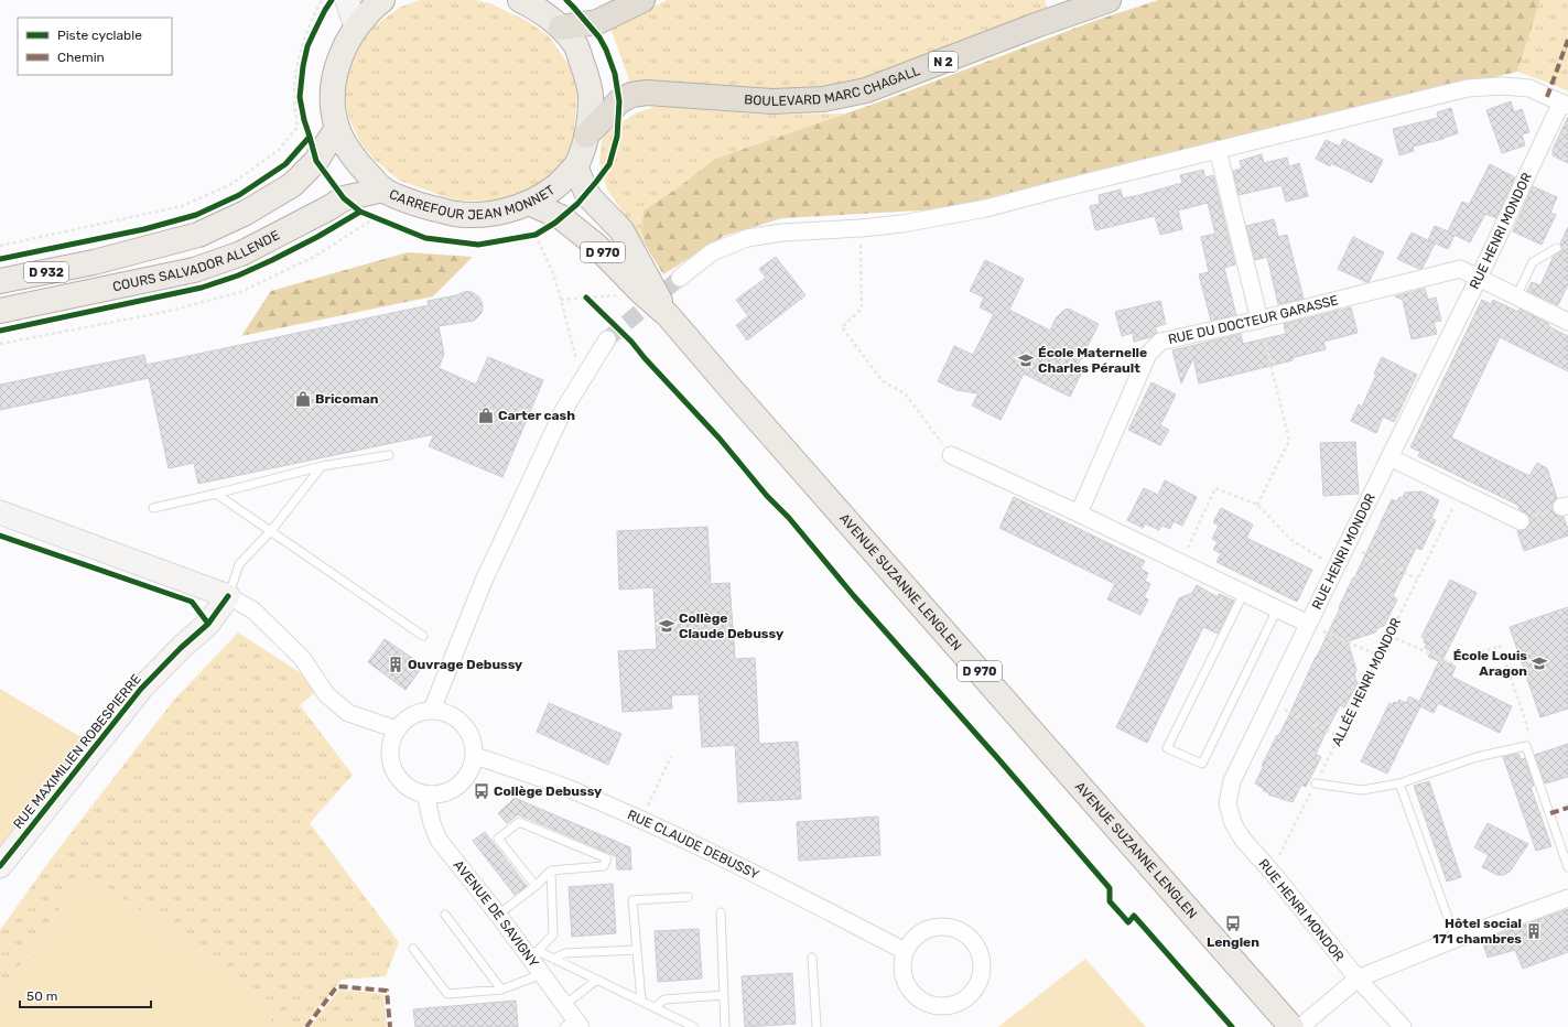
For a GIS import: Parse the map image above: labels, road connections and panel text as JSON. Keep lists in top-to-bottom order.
{
  "streets": {
    "highway": ["N 2", "BOULEVARD MARC CHAGALL"],
    "main road": [
      "CARREFOUR JEAN MONNET",
      "D 970",
      "COURS SALVADOR ALLENDE",
      "D 932",
      "AVENUE SUZANNE LENGLEN"
    ],
    "street": [
      "RUE HENRI MONDOR",
      "RUE DU DOCTEUR GARASSE",
      "RUE MAXIMILIEN ROBESPIERRE",
      "RUE CLAUDE DEBUSSY",
      "AVENUE DE SAVIGNY"
    ],
    "path": ["ALLÉE HENRI MONDOR"]
  },
  "crossings": [
    ["BOULEVARD MARC CHAGALL", "CARREFOUR JEAN MONNET"],
    ["CARREFOUR JEAN MONNET", "COURS SALVADOR ALLENDE"],
    ["CARREFOUR JEAN MONNET", "AVENUE SUZANNE LENGLEN"],
    ["RUE HENRI MONDOR", "RUE DU DOCTEUR GARASSE"],
    ["RUE HENRI MONDOR", "ALLÉE HENRI MONDOR"],
    ["RUE CLAUDE DEBUSSY", "AVENUE DE SAVIGNY"]
  ],
  "places": {
    "school or university": ["École Maternelle Charles Pérault", "Collège Claude Debussy", "École Louis Aragon"],
    "shop": ["Bricoman", "Carter cash"],
    "building": ["Ouvrage Debussy", "Hôtel social 171 chambres"],
    "bus stop": ["Collège Debussy", "Lenglen"]
  },
  "legend": ["Piste cyclable", "Chemin"],
  "scale_bar": "50 m"
}
